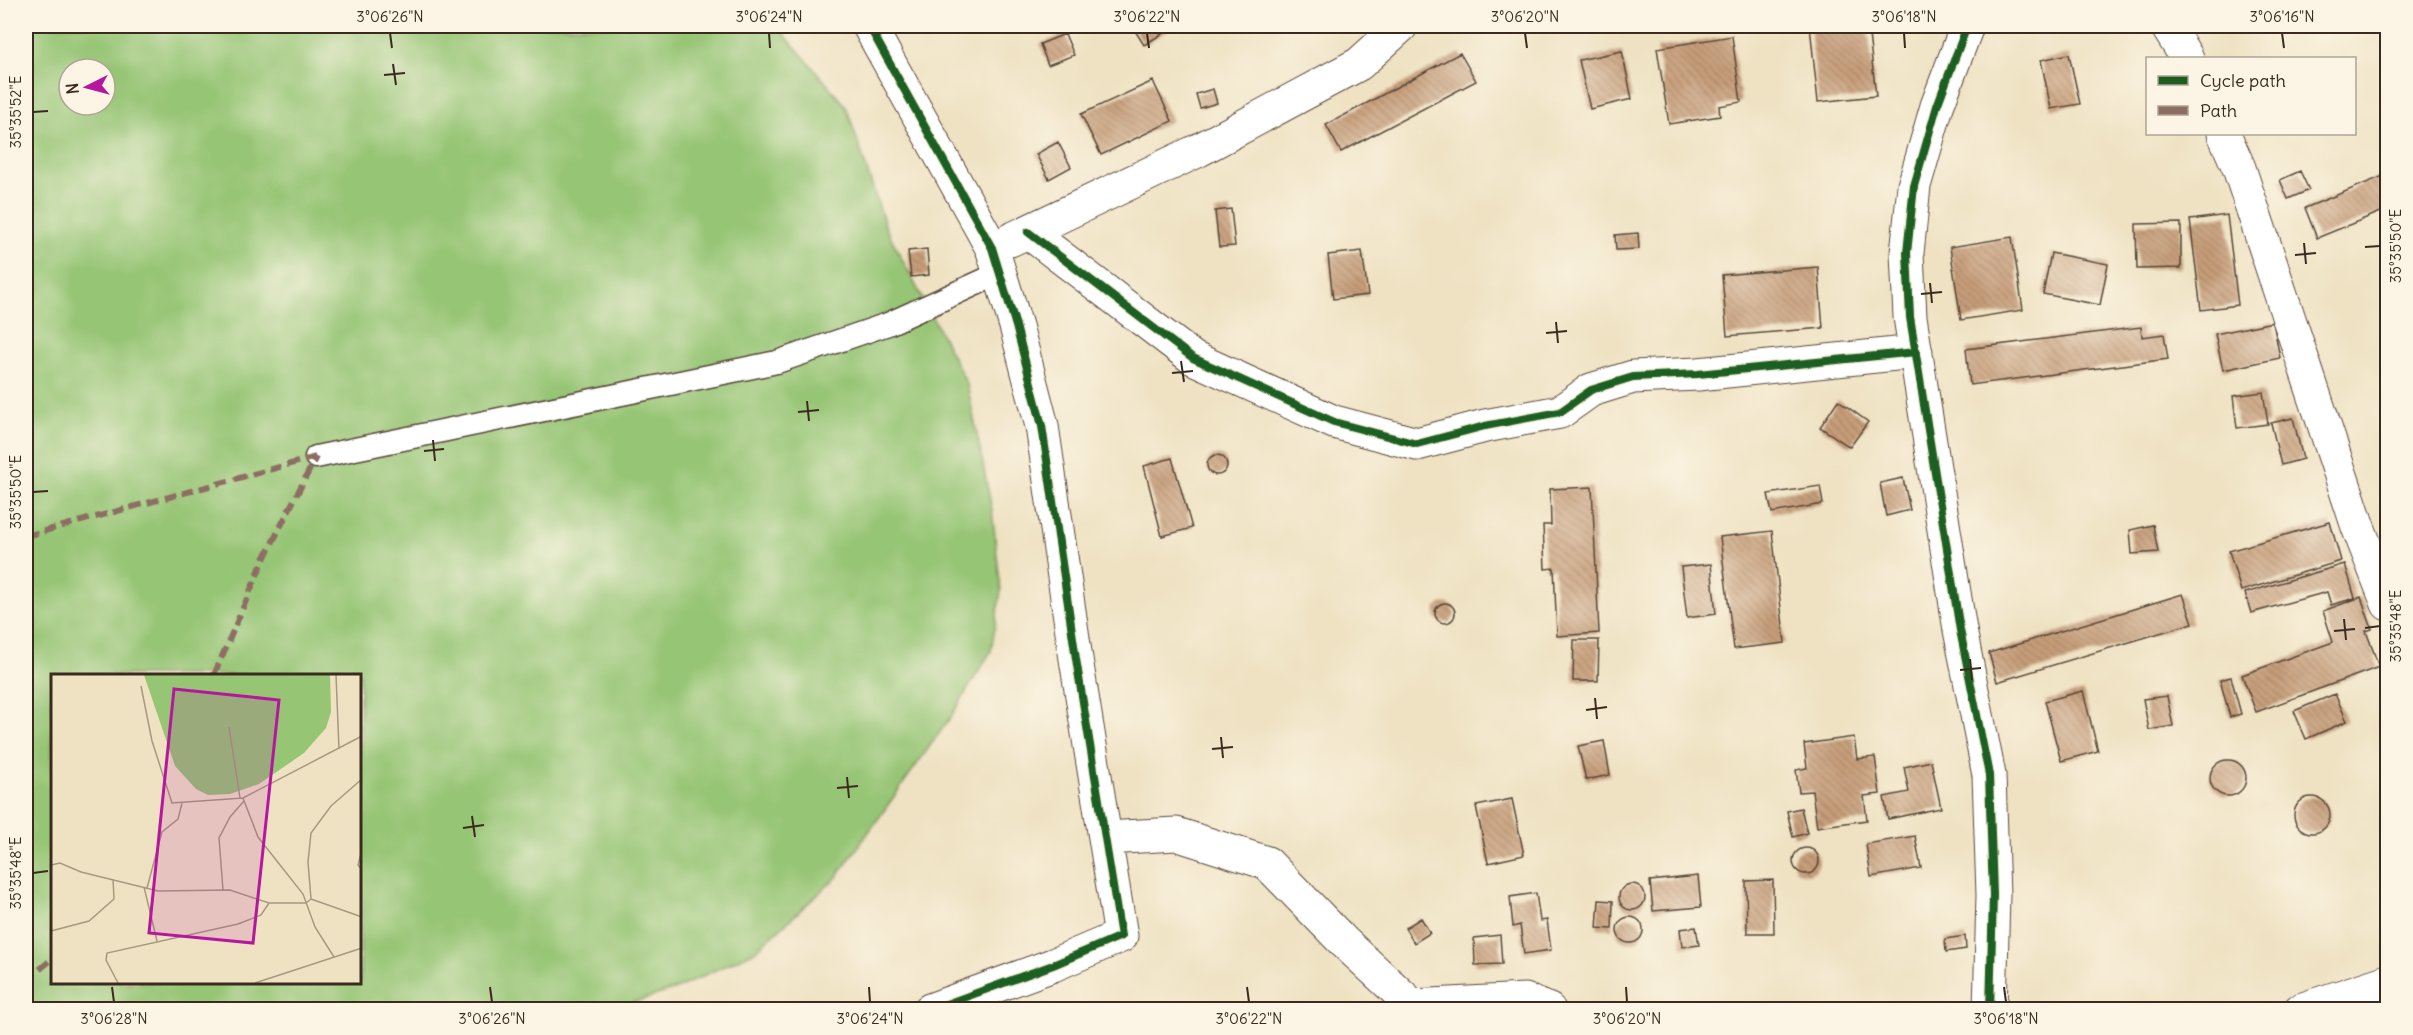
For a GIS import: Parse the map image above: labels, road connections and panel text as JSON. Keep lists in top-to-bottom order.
{
  "legend": ["Cycle path", "Path"],
  "north": "left",
  "coordinates": [
    "3°06'26\"N",
    "3°06'24\"N",
    "3°06'22\"N",
    "3°06'20\"N",
    "3°06'18\"N",
    "3°06'16\"N",
    "35°35'52\"E",
    "35°35'50\"E",
    "35°35'48\"E",
    "3°06'28\"N"
  ]
}
